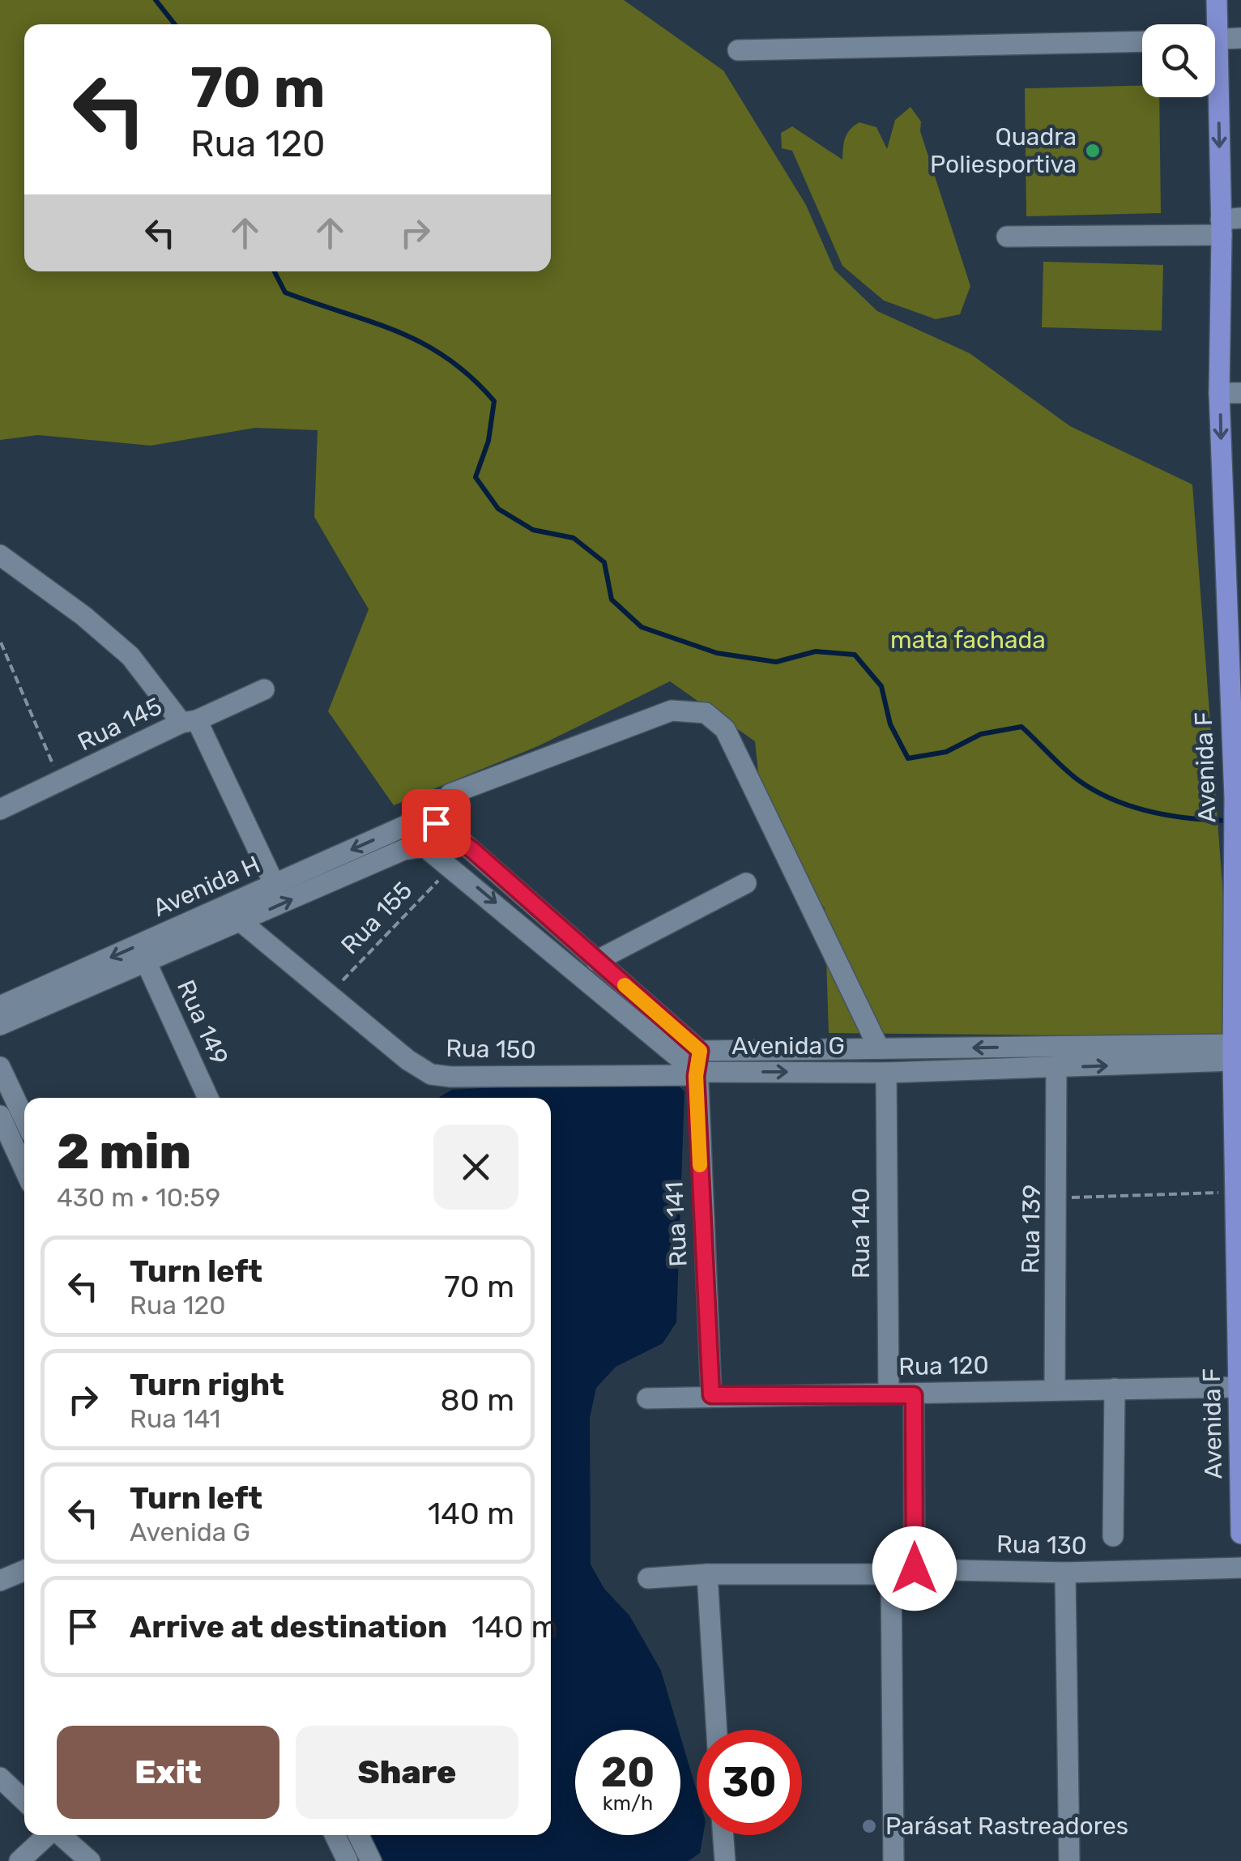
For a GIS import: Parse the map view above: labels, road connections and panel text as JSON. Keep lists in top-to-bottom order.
{
  "streets": {
    "main road": ["Avenida F"],
    "street": [
      "Rua 145",
      "Avenida H",
      "Rua 149",
      "Avenida G",
      "Rua 150",
      "Rua 141",
      "Rua 139",
      "Rua 140",
      "Rua 120",
      "Rua 130"
    ],
    "path": ["Rua 155"]
  },
  "crossings": [
    ["Avenida F", "Avenida G"],
    ["Avenida F", "Rua 120"],
    ["Avenida H", "Rua 149"],
    ["Avenida H", "Avenida G"],
    ["Avenida H", "Rua 150"],
    ["Rua 155", "Rua 150"],
    ["Avenida G", "Rua 150"],
    ["Avenida G", "Rua 141"],
    ["Avenida G", "Rua 139"],
    ["Avenida G", "Rua 140"],
    ["Rua 150", "Rua 141"],
    ["Rua 141", "Rua 120"],
    ["Rua 139", "Rua 120"],
    ["Rua 140", "Rua 120"]
  ],
  "one_way": ["Avenida F"],
  "parks": ["mata fachada"],
  "places": ["Quadra Poliesportiva", "Parásat Rastreadores"],
  "page": {
    "turn": ["70 m", "Rua 120"],
    "heading": ["2 min", "430 m · 10:59"],
    "list": [
      {
        "name": "Turn left",
        "note": "Rua 120",
        "value": "70 m"
      },
      {
        "name": "Turn right",
        "note": "Rua 141",
        "value": "80 m"
      },
      {
        "name": "Turn left",
        "note": "Avenida G",
        "value": "140 m"
      },
      {
        "name": "Arrive at destination",
        "value": "140 m"
      }
    ],
    "buttons": ["Exit", "Share"],
    "speed": "20 km/h",
    "limit": "30"
  }
}
